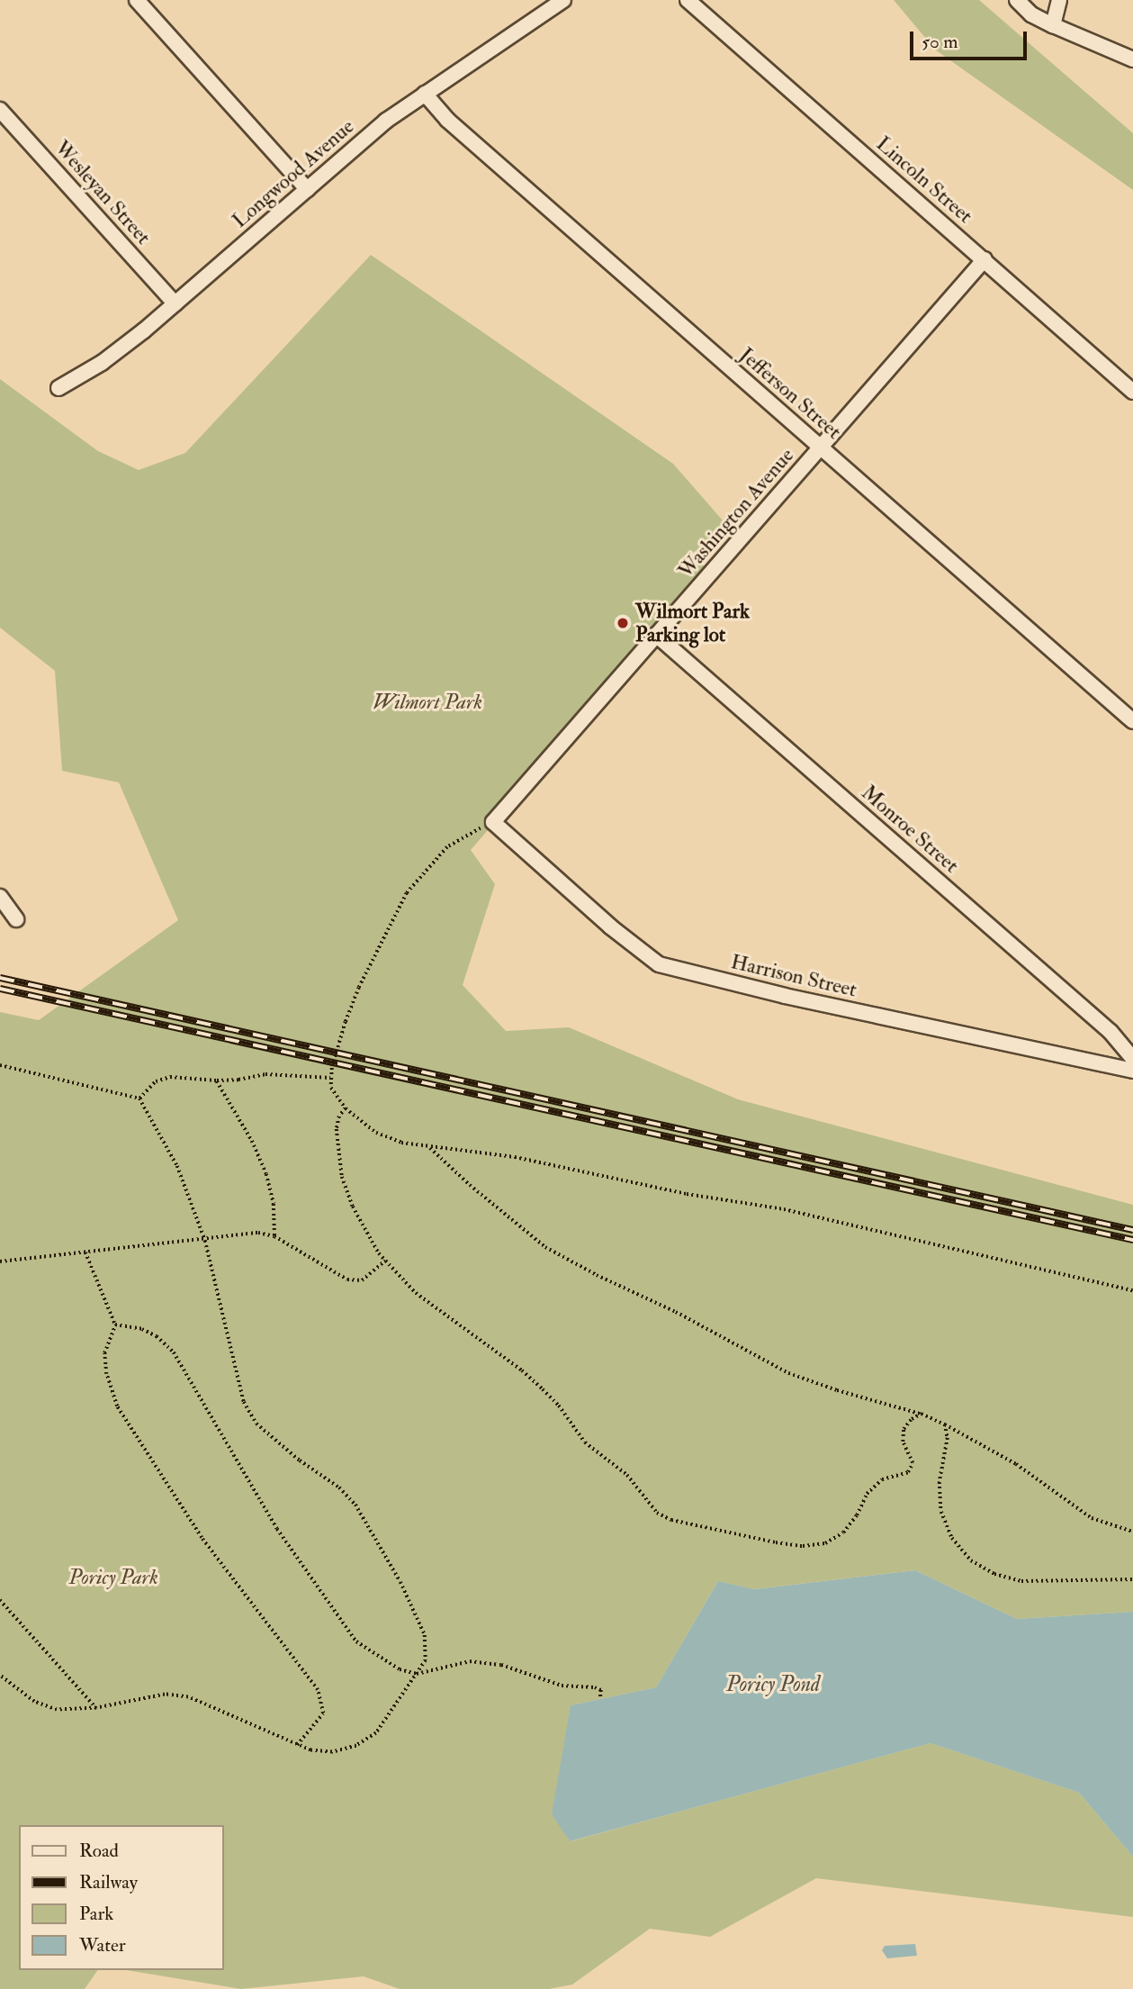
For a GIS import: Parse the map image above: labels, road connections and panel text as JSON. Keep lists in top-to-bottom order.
{
  "streets": {
    "street": [
      "Longwood Avenue",
      "Lincoln Street",
      "Wesleyan Street",
      "Jefferson Street",
      "Washington Avenue",
      "Monroe Street",
      "Harrison Street"
    ]
  },
  "crossings": [
    ["Longwood Avenue", "Wesleyan Street"],
    ["Longwood Avenue", "Jefferson Street"],
    ["Lincoln Street", "Washington Avenue"],
    ["Jefferson Street", "Washington Avenue"],
    ["Washington Avenue", "Monroe Street"],
    ["Washington Avenue", "Harrison Street"]
  ],
  "water": ["Poricy Pond"],
  "parks": ["Wilmort Park", "Poricy Park"],
  "places": ["Wilmort Park Parking lot"],
  "legend": [
    "Road",
    "Railway",
    "Park",
    "Water"
  ],
  "scale_bar": "50 m"
}
